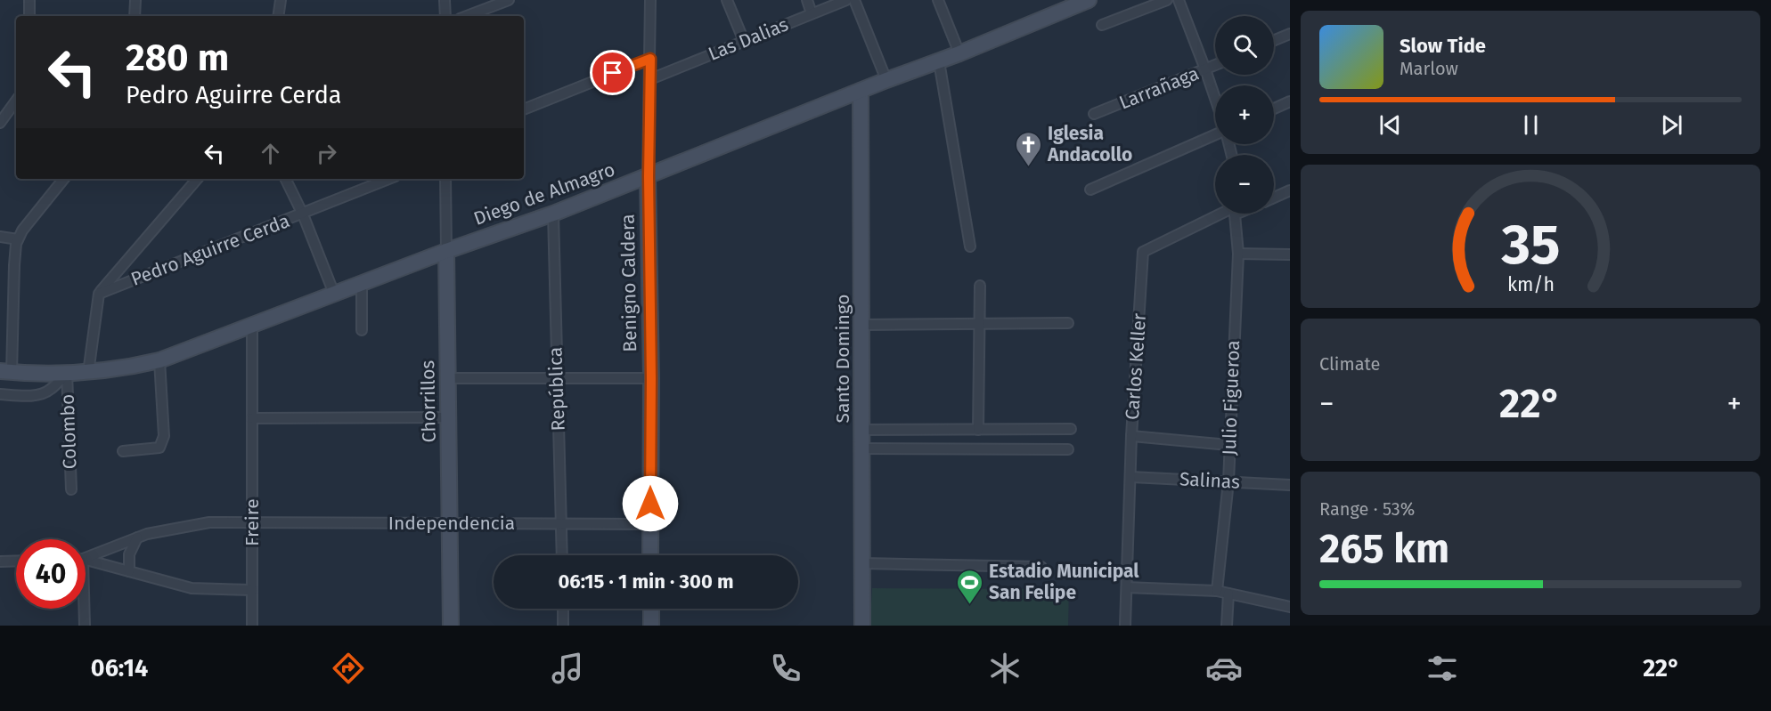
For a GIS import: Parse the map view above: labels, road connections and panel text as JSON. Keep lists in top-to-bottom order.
{
  "streets": {
    "street": [
      "Las Dalias",
      "Larrañaga",
      "Diego de Almagro",
      "Pedro Aguirre Cerda",
      "Benigno Caldera",
      "Santo Domingo",
      "Carlos Keller",
      "República",
      "Julio Figueroa",
      "Chorrillos",
      "Colombo",
      "Salinas",
      "Freire",
      "Independencia"
    ]
  },
  "crossings": [
    ["Las Dalias", "Benigno Caldera"],
    ["Diego de Almagro", "Benigno Caldera"],
    ["Diego de Almagro", "Santo Domingo"],
    ["Diego de Almagro", "República"],
    ["Diego de Almagro", "Chorrillos"],
    ["Diego de Almagro", "Colombo"],
    ["Diego de Almagro", "Freire"],
    ["Benigno Caldera", "Independencia"],
    ["Carlos Keller", "Salinas"],
    ["República", "Independencia"],
    ["Julio Figueroa", "Salinas"],
    ["Chorrillos", "Independencia"],
    ["Freire", "Independencia"]
  ],
  "places": {
    "church": ["Iglesia Andacollo"],
    "sports": ["Estadio Municipal San Felipe"]
  },
  "page": {
    "map_buttons": ["+", "−"],
    "turn": ["280 m", "Pedro Aguirre Cerda"],
    "song": ["Slow Tide", "Marlow"],
    "tile": [
      "Climate",
      ["Range · 53%", "265 km"]
    ],
    "heat": ["−", "22°", "+"],
    "limit": "40",
    "trip": "06:15 · 1 min · 300 m",
    "tabs": ["06:14", "22°"],
    "gauge": ["35", "km/h"]
  }
}
